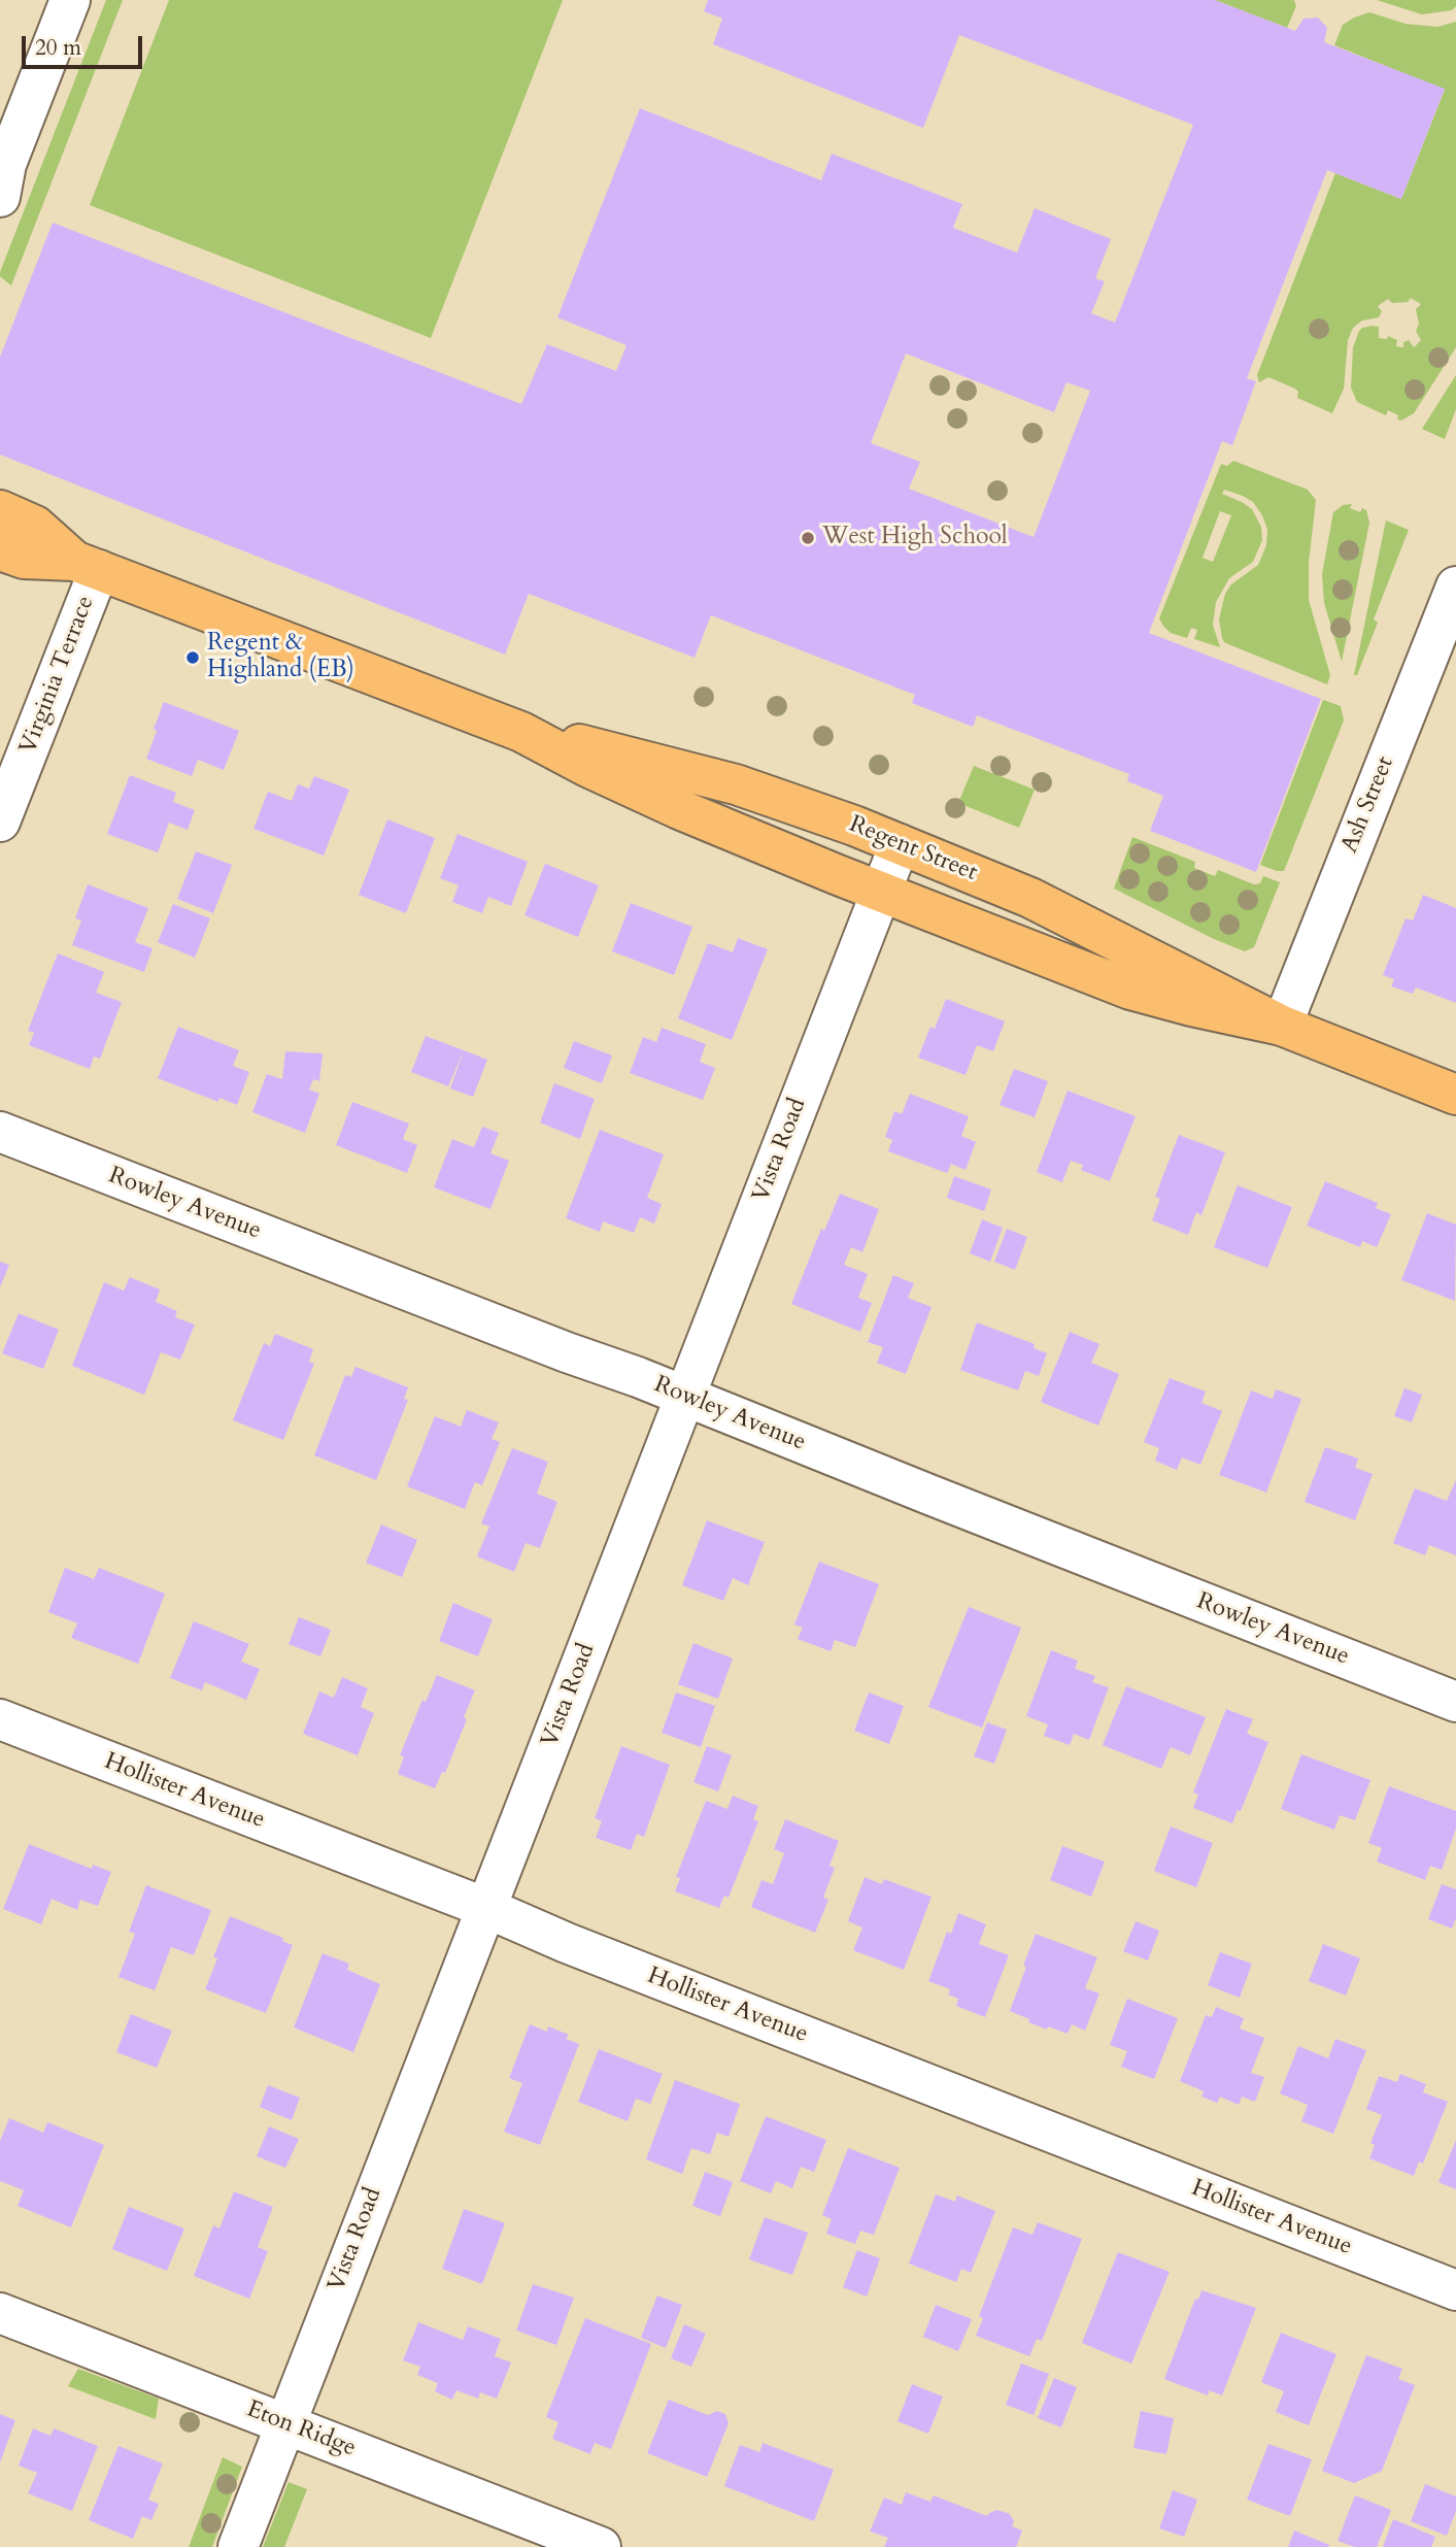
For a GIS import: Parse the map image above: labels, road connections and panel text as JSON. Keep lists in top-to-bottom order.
{
  "streets": {
    "main road": ["Regent Street"],
    "street": [
      "Virginia Terrace",
      "Ash Street",
      "Vista Road",
      "Rowley Avenue",
      "Hollister Avenue",
      "Eton Ridge"
    ]
  },
  "crossings": [
    ["Virginia Terrace", "Regent Street"],
    ["Ash Street", "Regent Street"],
    ["Regent Street", "Vista Road"],
    ["Vista Road", "Rowley Avenue"],
    ["Vista Road", "Hollister Avenue"],
    ["Vista Road", "Eton Ridge"]
  ],
  "places": ["West High School", "Regent & Highland (EB)"],
  "scale_bar": "20 m"
}
